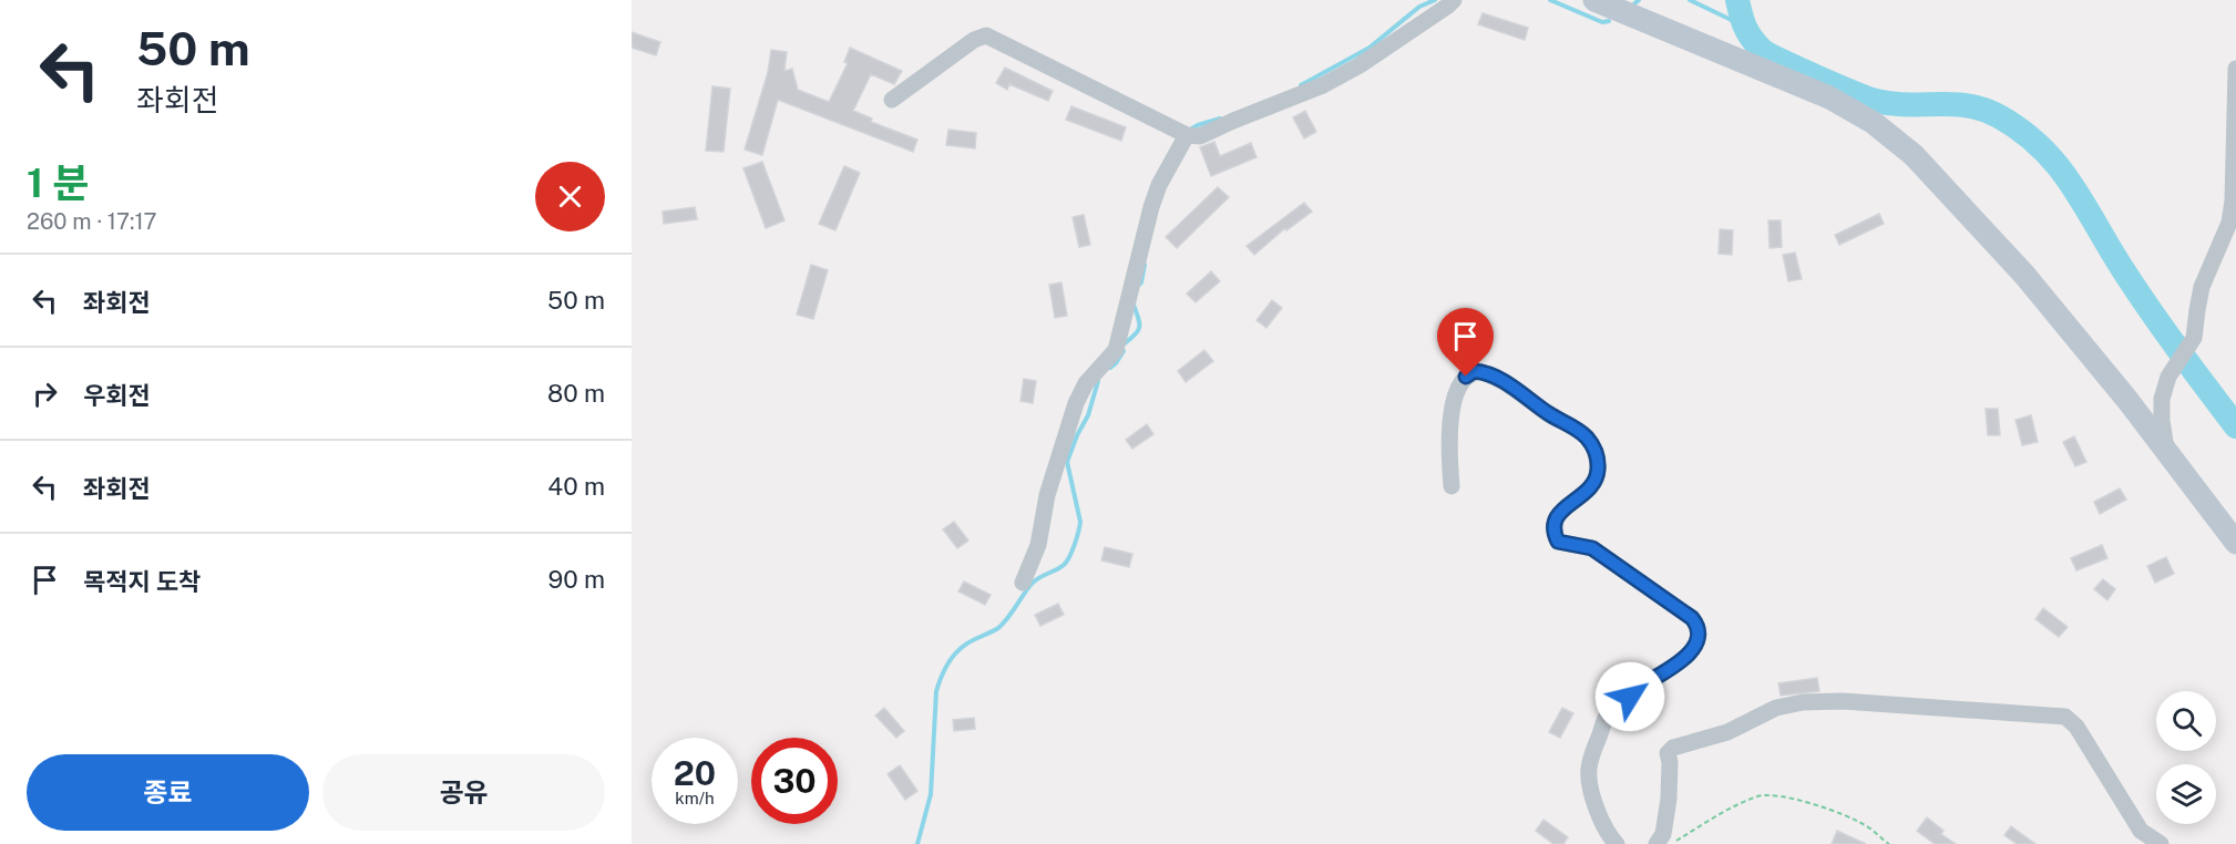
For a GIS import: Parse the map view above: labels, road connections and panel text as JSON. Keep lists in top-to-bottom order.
{
  "page": {
    "turn": ["50 m", "좌회전"],
    "heading": ["1 분", "260 m · 17:17"],
    "list": [
      {
        "name": "좌회전",
        "value": "50 m"
      },
      {
        "name": "우회전",
        "value": "80 m"
      },
      {
        "name": "좌회전",
        "value": "40 m"
      },
      {
        "name": "목적지 도착",
        "value": "90 m"
      }
    ],
    "speed": "20 km/h",
    "limit": "30",
    "buttons": ["종료", "공유"]
  }
}
